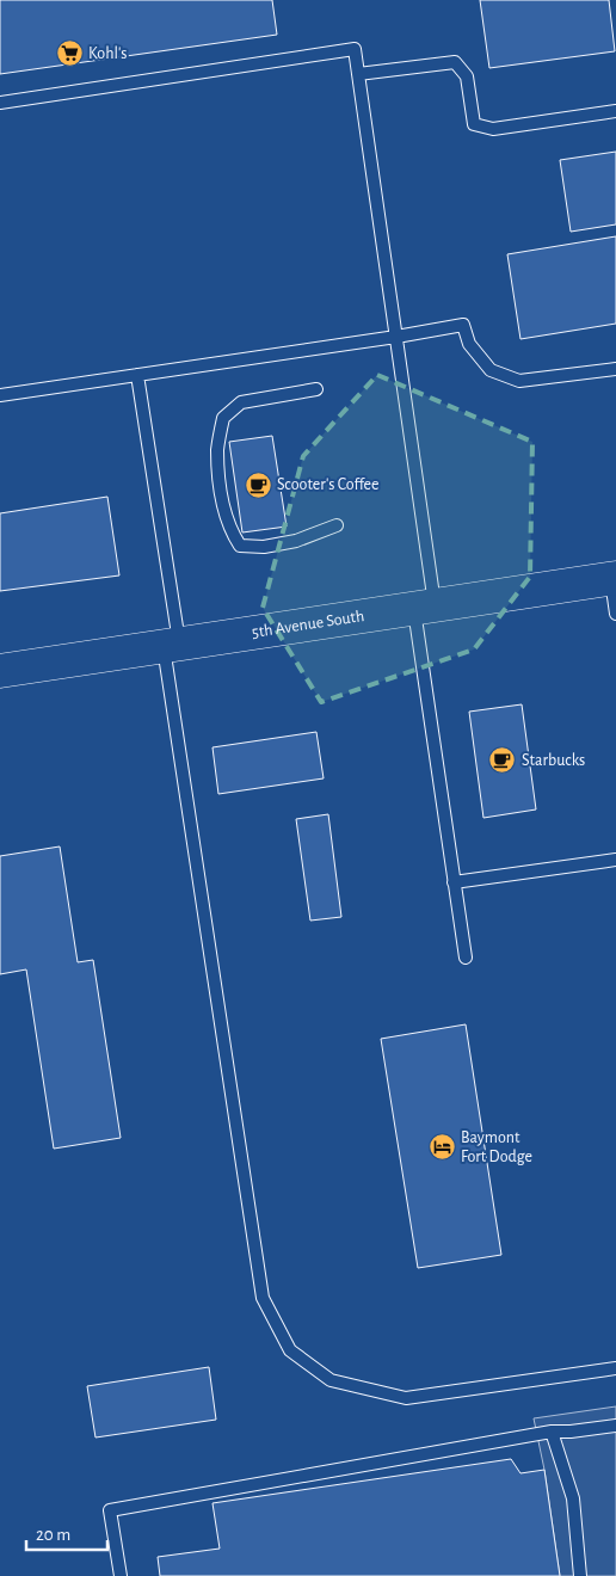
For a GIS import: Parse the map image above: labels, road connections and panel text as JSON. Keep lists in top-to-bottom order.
{
  "streets": {
    "main road": ["5th Avenue South"]
  },
  "places": {
    "supermarket": ["Kohl's"],
    "cafe": ["Scooter's Coffee", "Starbucks"],
    "hotel": ["Baymont Fort Dodge"]
  },
  "scale_bar": "20 m"
}
